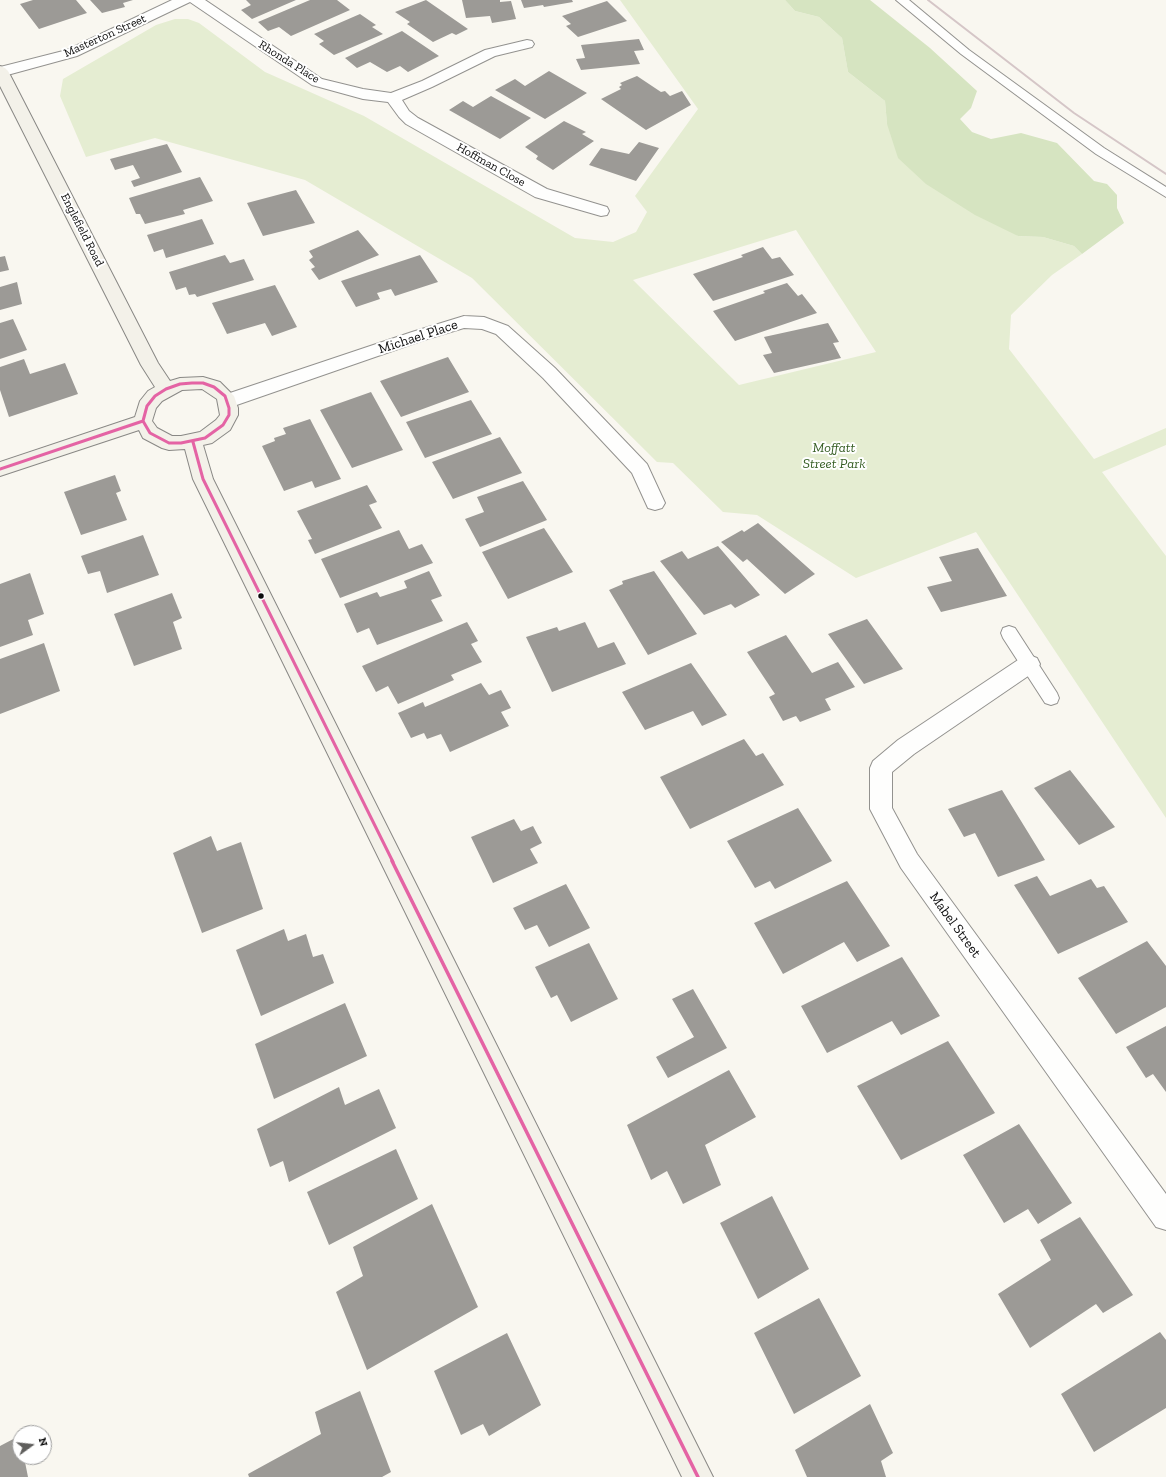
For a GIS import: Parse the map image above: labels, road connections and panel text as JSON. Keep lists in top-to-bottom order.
{
  "streets": {
    "main road": ["Englefield Road"],
    "street": [
      "Masterton Street",
      "Rhonda Place",
      "Hoffman Close",
      "Michael Place",
      "Mabel Street"
    ]
  },
  "crossings": [
    ["Masterton Street", "Englefield Road"],
    ["Rhonda Place", "Hoffman Close"],
    ["Englefield Road", "Michael Place"]
  ],
  "parks": ["Moffatt Street Park"],
  "north": "right"
}
